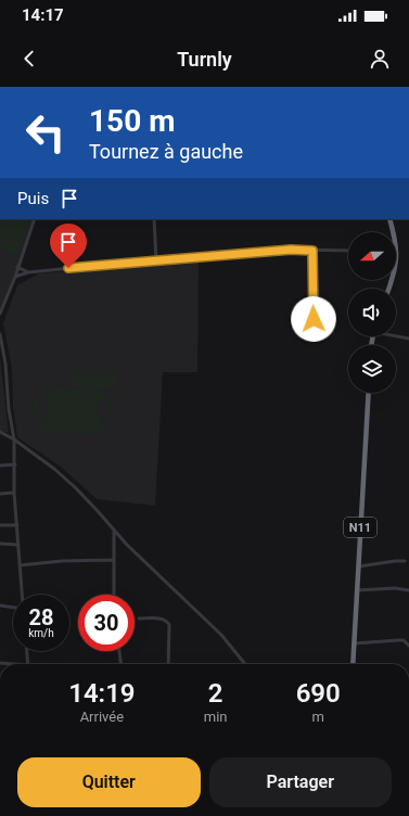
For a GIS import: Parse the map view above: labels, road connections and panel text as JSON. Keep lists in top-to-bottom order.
{
  "streets": {
    "highway": ["N11"]
  },
  "north": "left",
  "page": {
    "status": "14:17",
    "header": "Turnly",
    "turn": ["150 m", "Tournez à gauche"],
    "then": "Puis",
    "speed": "28 km/h",
    "limit": "30",
    "eta": [
      "14:19",
      "Arrivée",
      "2",
      "min",
      "690",
      "m"
    ],
    "buttons": ["Quitter", "Partager"]
  }
}
